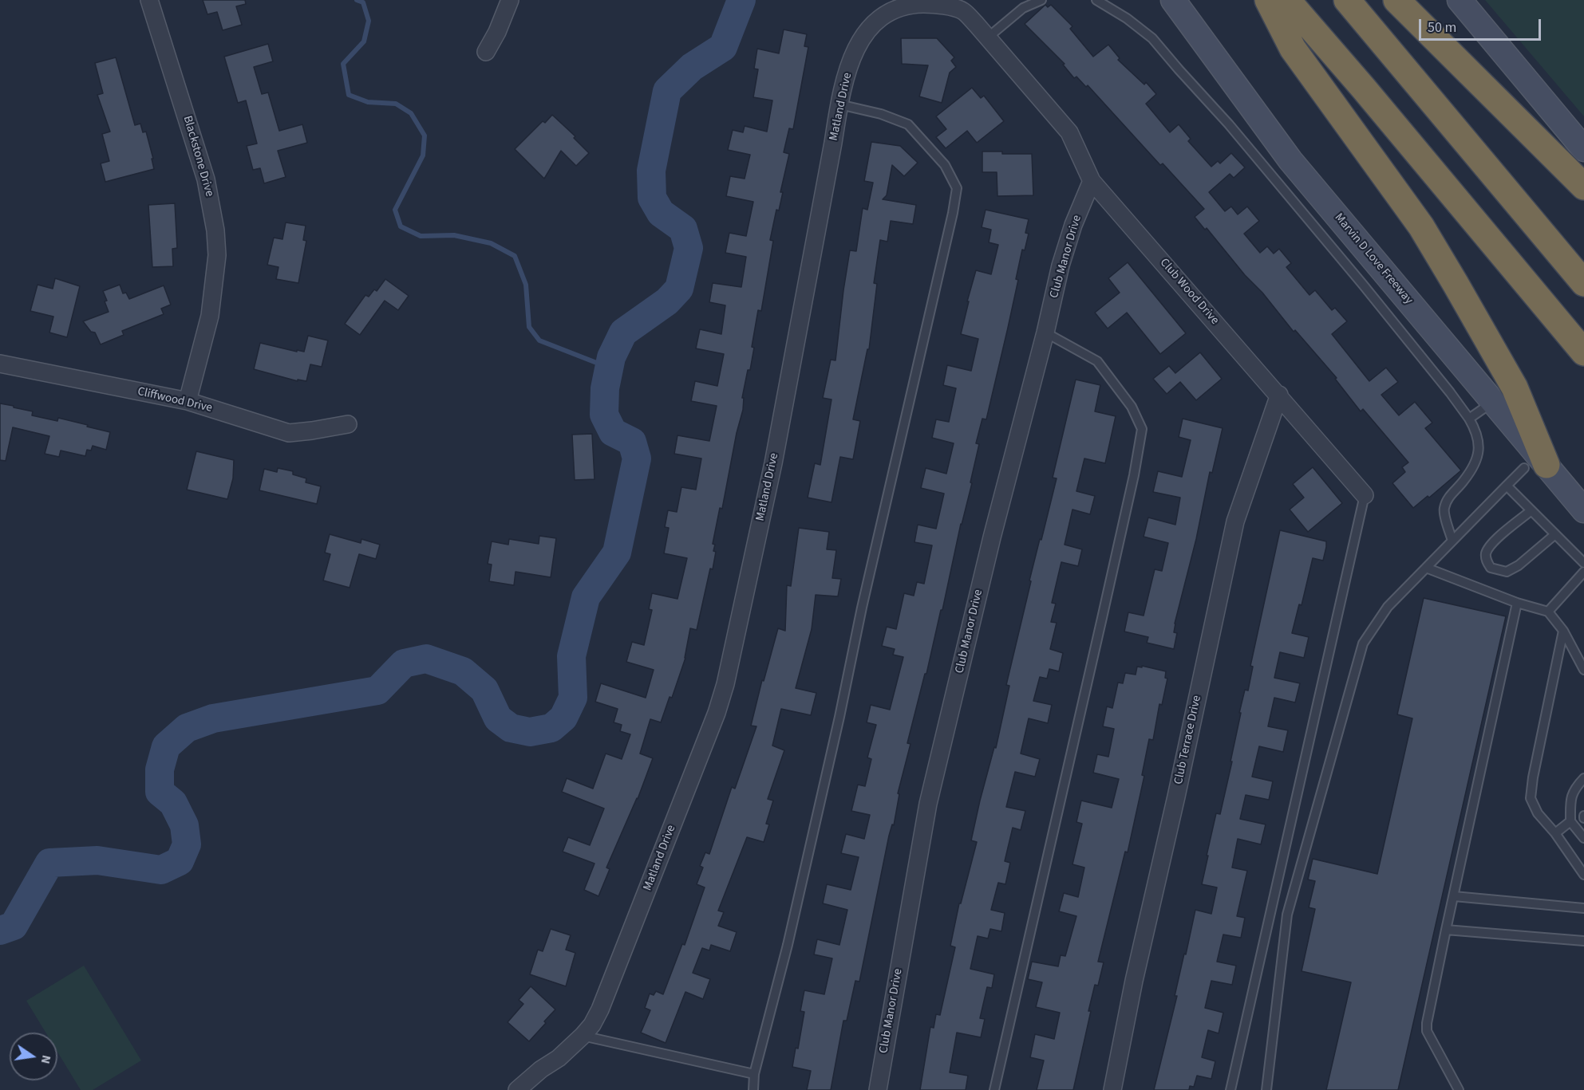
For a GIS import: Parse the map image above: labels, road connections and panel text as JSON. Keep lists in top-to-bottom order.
{
  "streets": {
    "main road": ["Marvin D Love Freeway"],
    "street": [
      "Matland Drive",
      "Blackstone Drive",
      "Club Manor Drive",
      "Club Wood Drive",
      "Cliffwood Drive",
      "Club Terrace Drive"
    ]
  },
  "crossings": [
    ["Matland Drive", "Club Wood Drive"],
    ["Blackstone Drive", "Cliffwood Drive"],
    ["Club Manor Drive", "Club Wood Drive"],
    ["Club Wood Drive", "Club Terrace Drive"]
  ],
  "scale_bar": "50 m",
  "north": "right"
}
